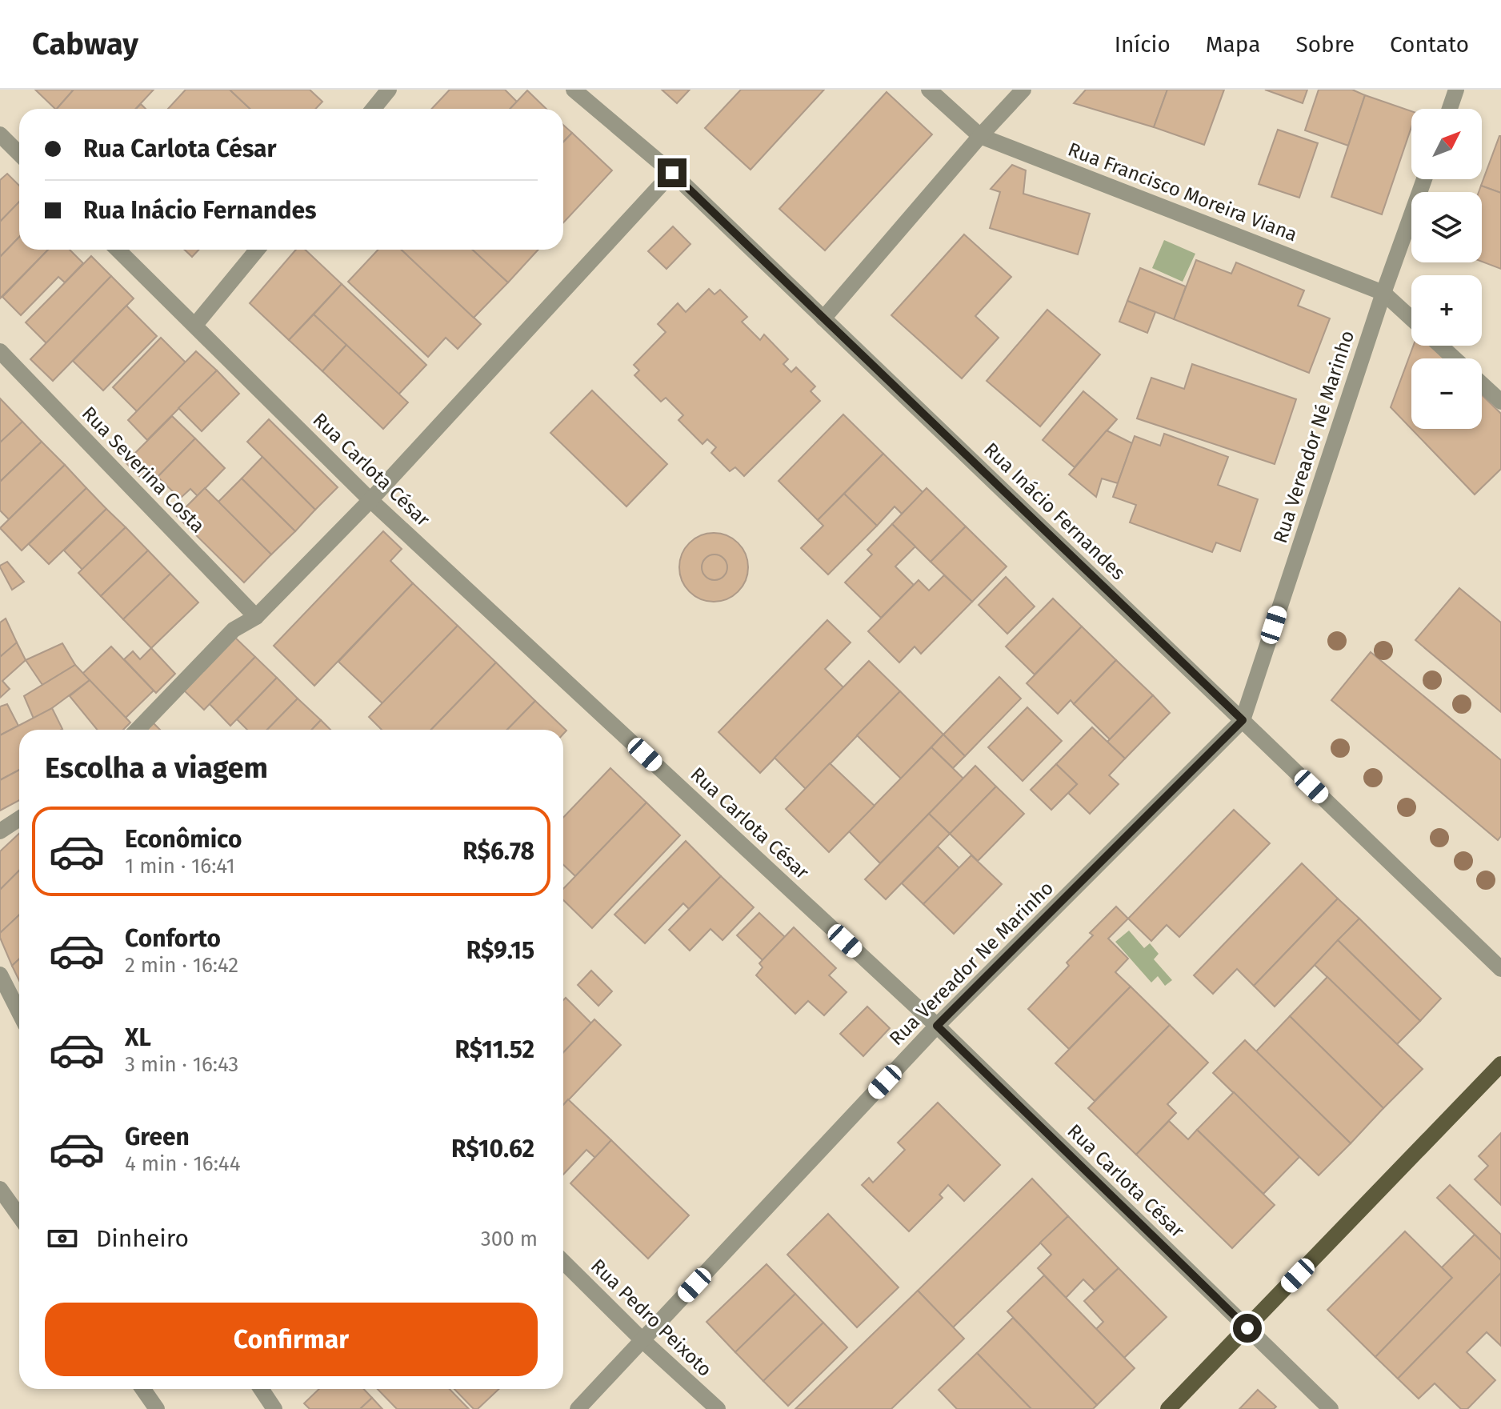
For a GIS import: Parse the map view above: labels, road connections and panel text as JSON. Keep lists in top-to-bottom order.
{
  "streets": {
    "street": [
      "Rua Francisco Moreira Viana",
      "Rua Vereador Né Marinho",
      "Rua Severina Costa",
      "Rua Carlota César",
      "Rua Inácio Fernandes",
      "Rua Vereador Ne Marinho",
      "Rua Pedro Peixoto"
    ]
  },
  "crossings": [
    ["Rua Francisco Moreira Viana", "Rua Vereador Né Marinho"],
    ["Rua Vereador Né Marinho", "Rua Inácio Fernandes"],
    ["Rua Vereador Né Marinho", "Rua Vereador Ne Marinho"],
    ["Rua Carlota César", "Rua Vereador Ne Marinho"],
    ["Rua Inácio Fernandes", "Rua Vereador Ne Marinho"],
    ["Rua Vereador Ne Marinho", "Rua Pedro Peixoto"]
  ],
  "north": "top right",
  "page": {
    "header": "Cabway",
    "nav": [
      "Início",
      "Mapa",
      "Sobre",
      "Contato"
    ],
    "map_buttons": ["+", "−"],
    "banner": ["Rua Carlota César", "Rua Inácio Fernandes"],
    "heading": "Escolha a viagem",
    "list": [
      {
        "name": "Econômico",
        "note": "1 min · 16:41",
        "value": "R$6.78"
      },
      {
        "name": "Conforto",
        "note": "2 min · 16:42",
        "value": "R$9.15"
      },
      {
        "name": "XL",
        "note": "3 min · 16:43",
        "value": "R$11.52"
      },
      {
        "name": "Green",
        "note": "4 min · 16:44",
        "value": "R$10.62"
      }
    ],
    "pay": ["Dinheiro", "300 m"],
    "buttons": "Confirmar"
  }
}
